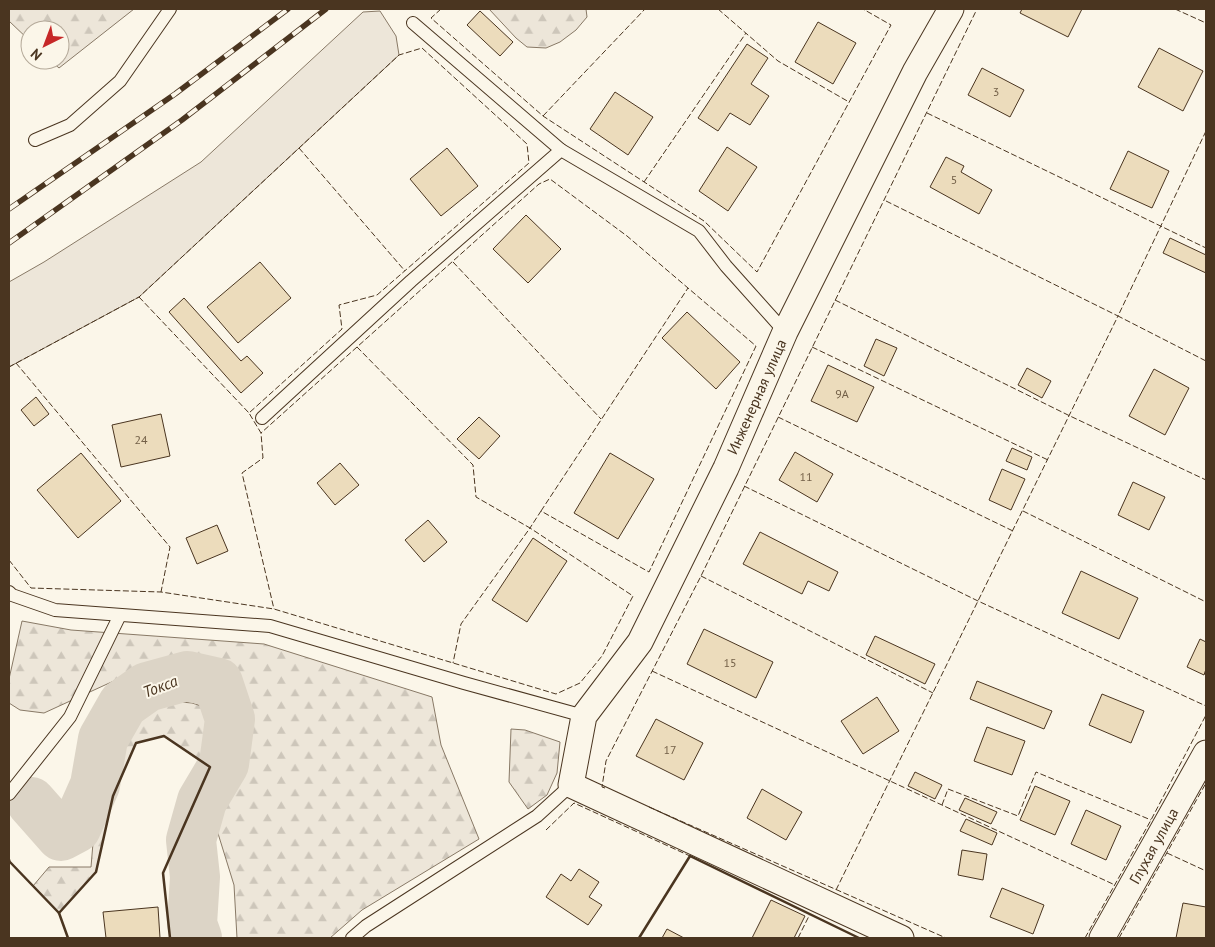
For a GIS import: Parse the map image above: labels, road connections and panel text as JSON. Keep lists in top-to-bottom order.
{
  "streets": {
    "street": ["Инженерная улица", "Глухая улица"]
  },
  "water": ["Токса"],
  "house_numbers": [
    "3",
    "5",
    "9А",
    "24",
    "11",
    "15",
    "17"
  ],
  "north": "bottom left"
}
